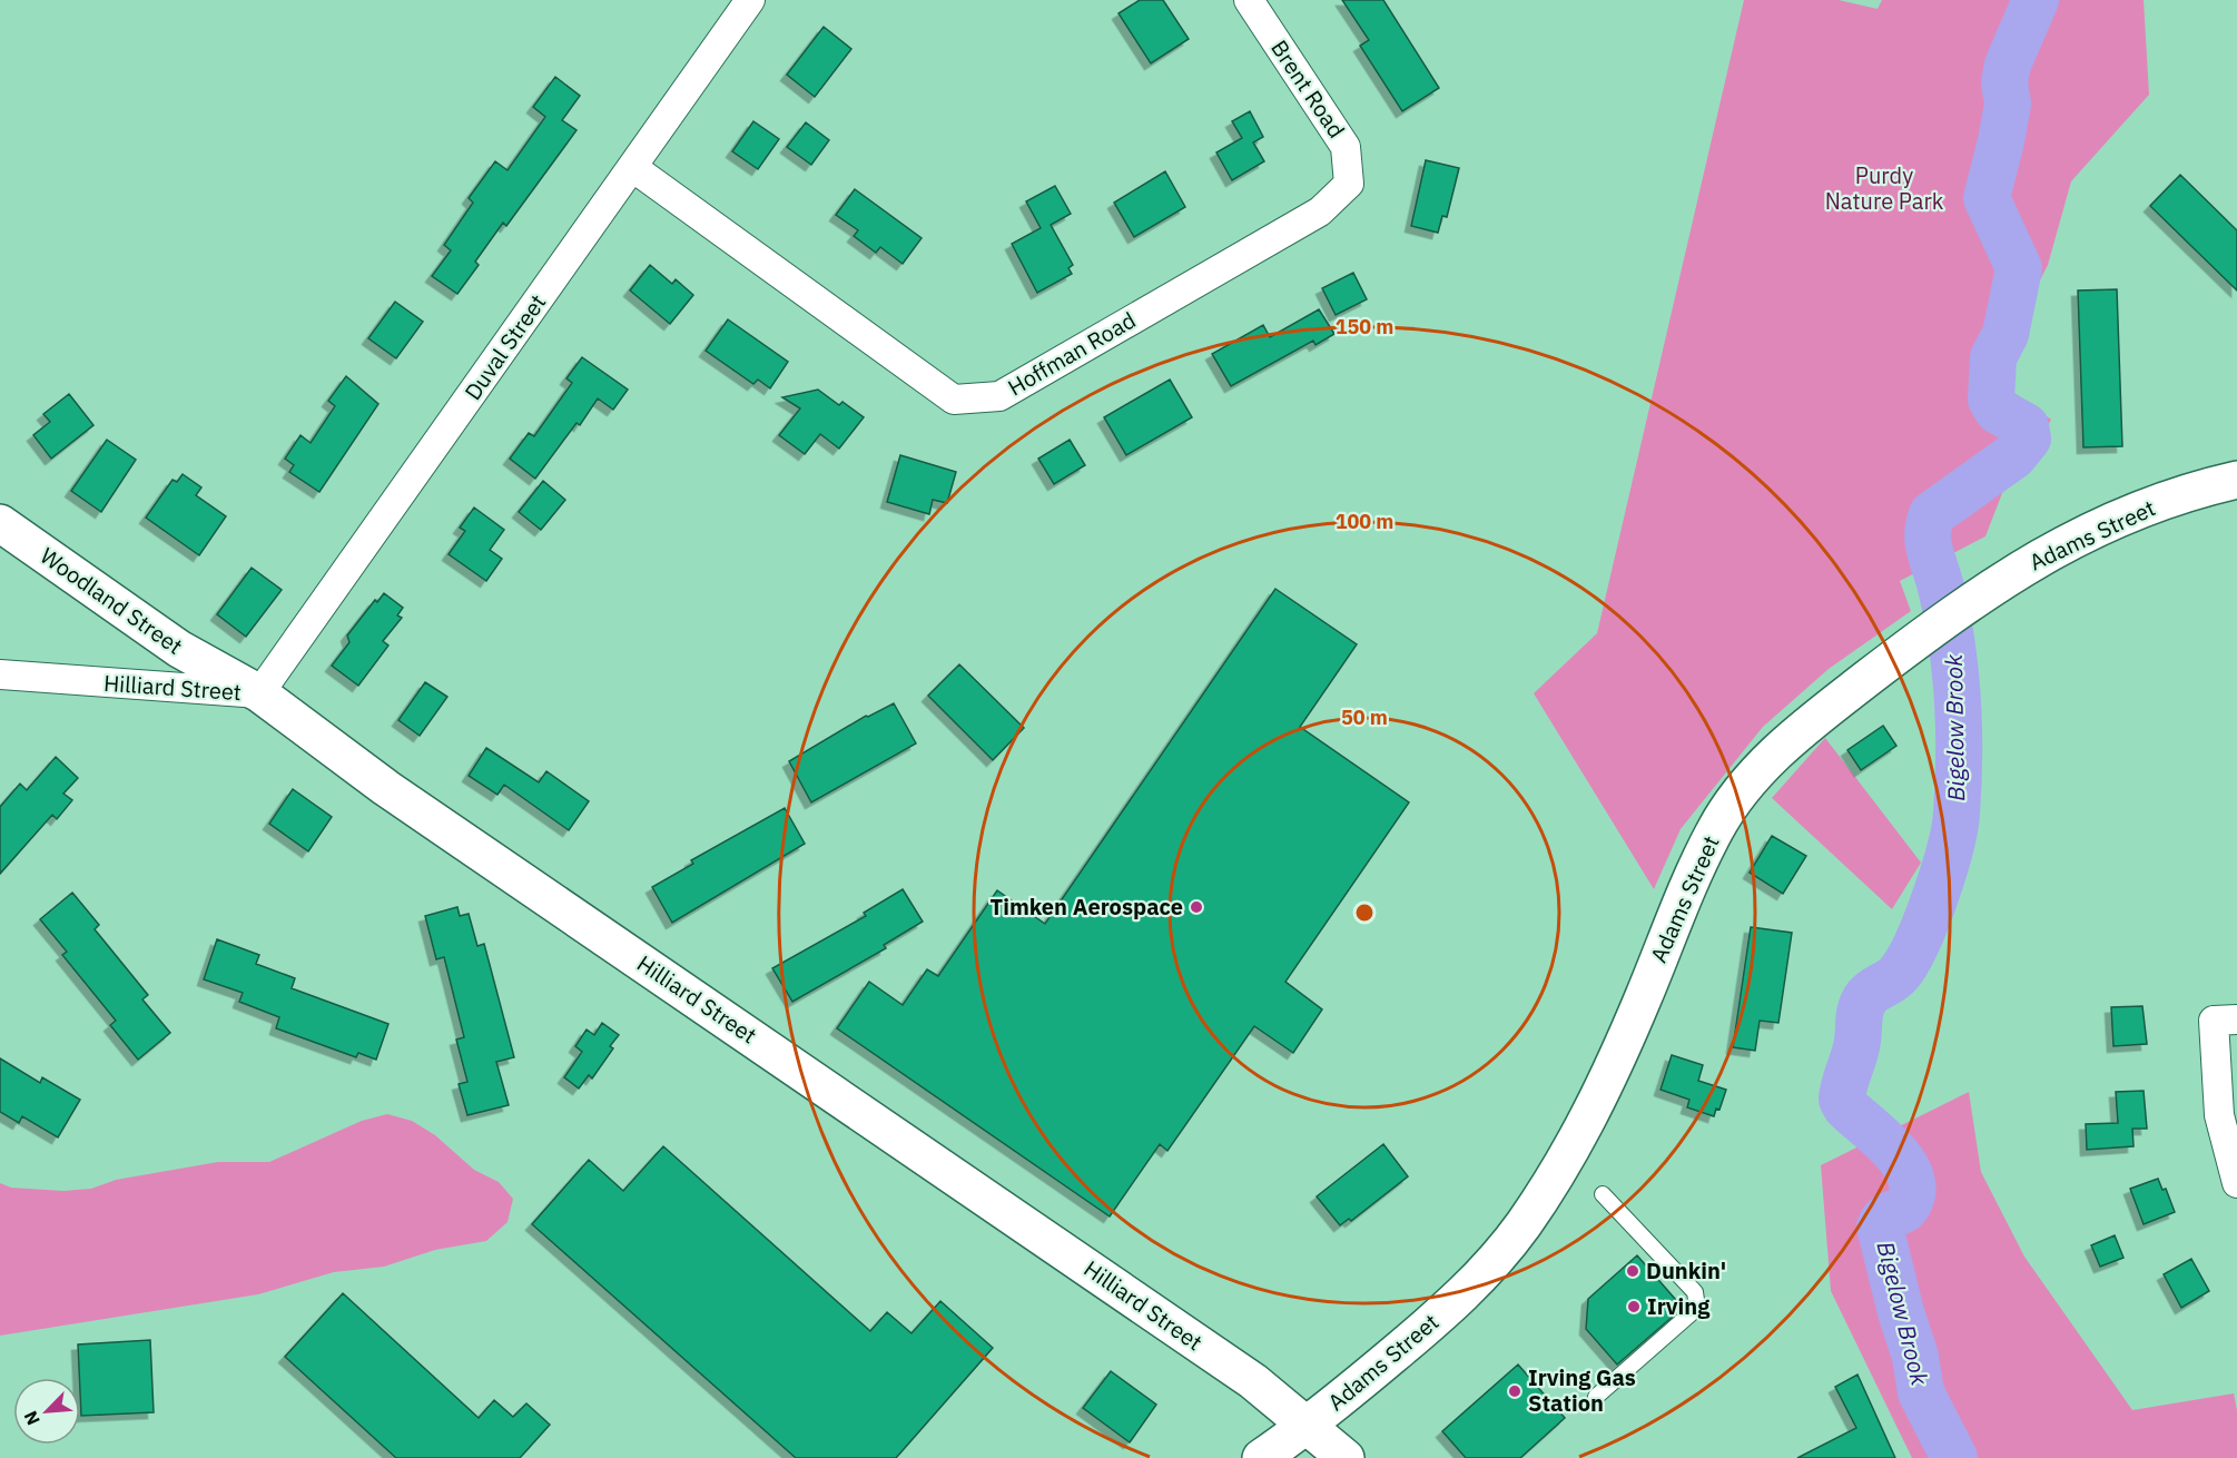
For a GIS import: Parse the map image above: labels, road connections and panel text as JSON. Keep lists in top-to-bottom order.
{
  "streets": {
    "street": [
      "Brent Road",
      "Duval Street",
      "Hoffman Road",
      "Adams Street",
      "Woodland Street",
      "Hilliard Street"
    ]
  },
  "crossings": [
    ["Brent Road", "Hoffman Road"],
    ["Duval Street", "Hoffman Road"],
    ["Duval Street", "Woodland Street"],
    ["Duval Street", "Hilliard Street"],
    ["Adams Street", "Hilliard Street"],
    ["Woodland Street", "Hilliard Street"]
  ],
  "water": ["Bigelow Brook"],
  "parks": ["Purdy Nature Park"],
  "places": [
    "Timken Aerospace",
    "Dunkin'",
    "Irving",
    "Irving Gas Station"
  ],
  "north": "bottom left",
  "rings": ["150 m", "100 m", "50 m"]
}
